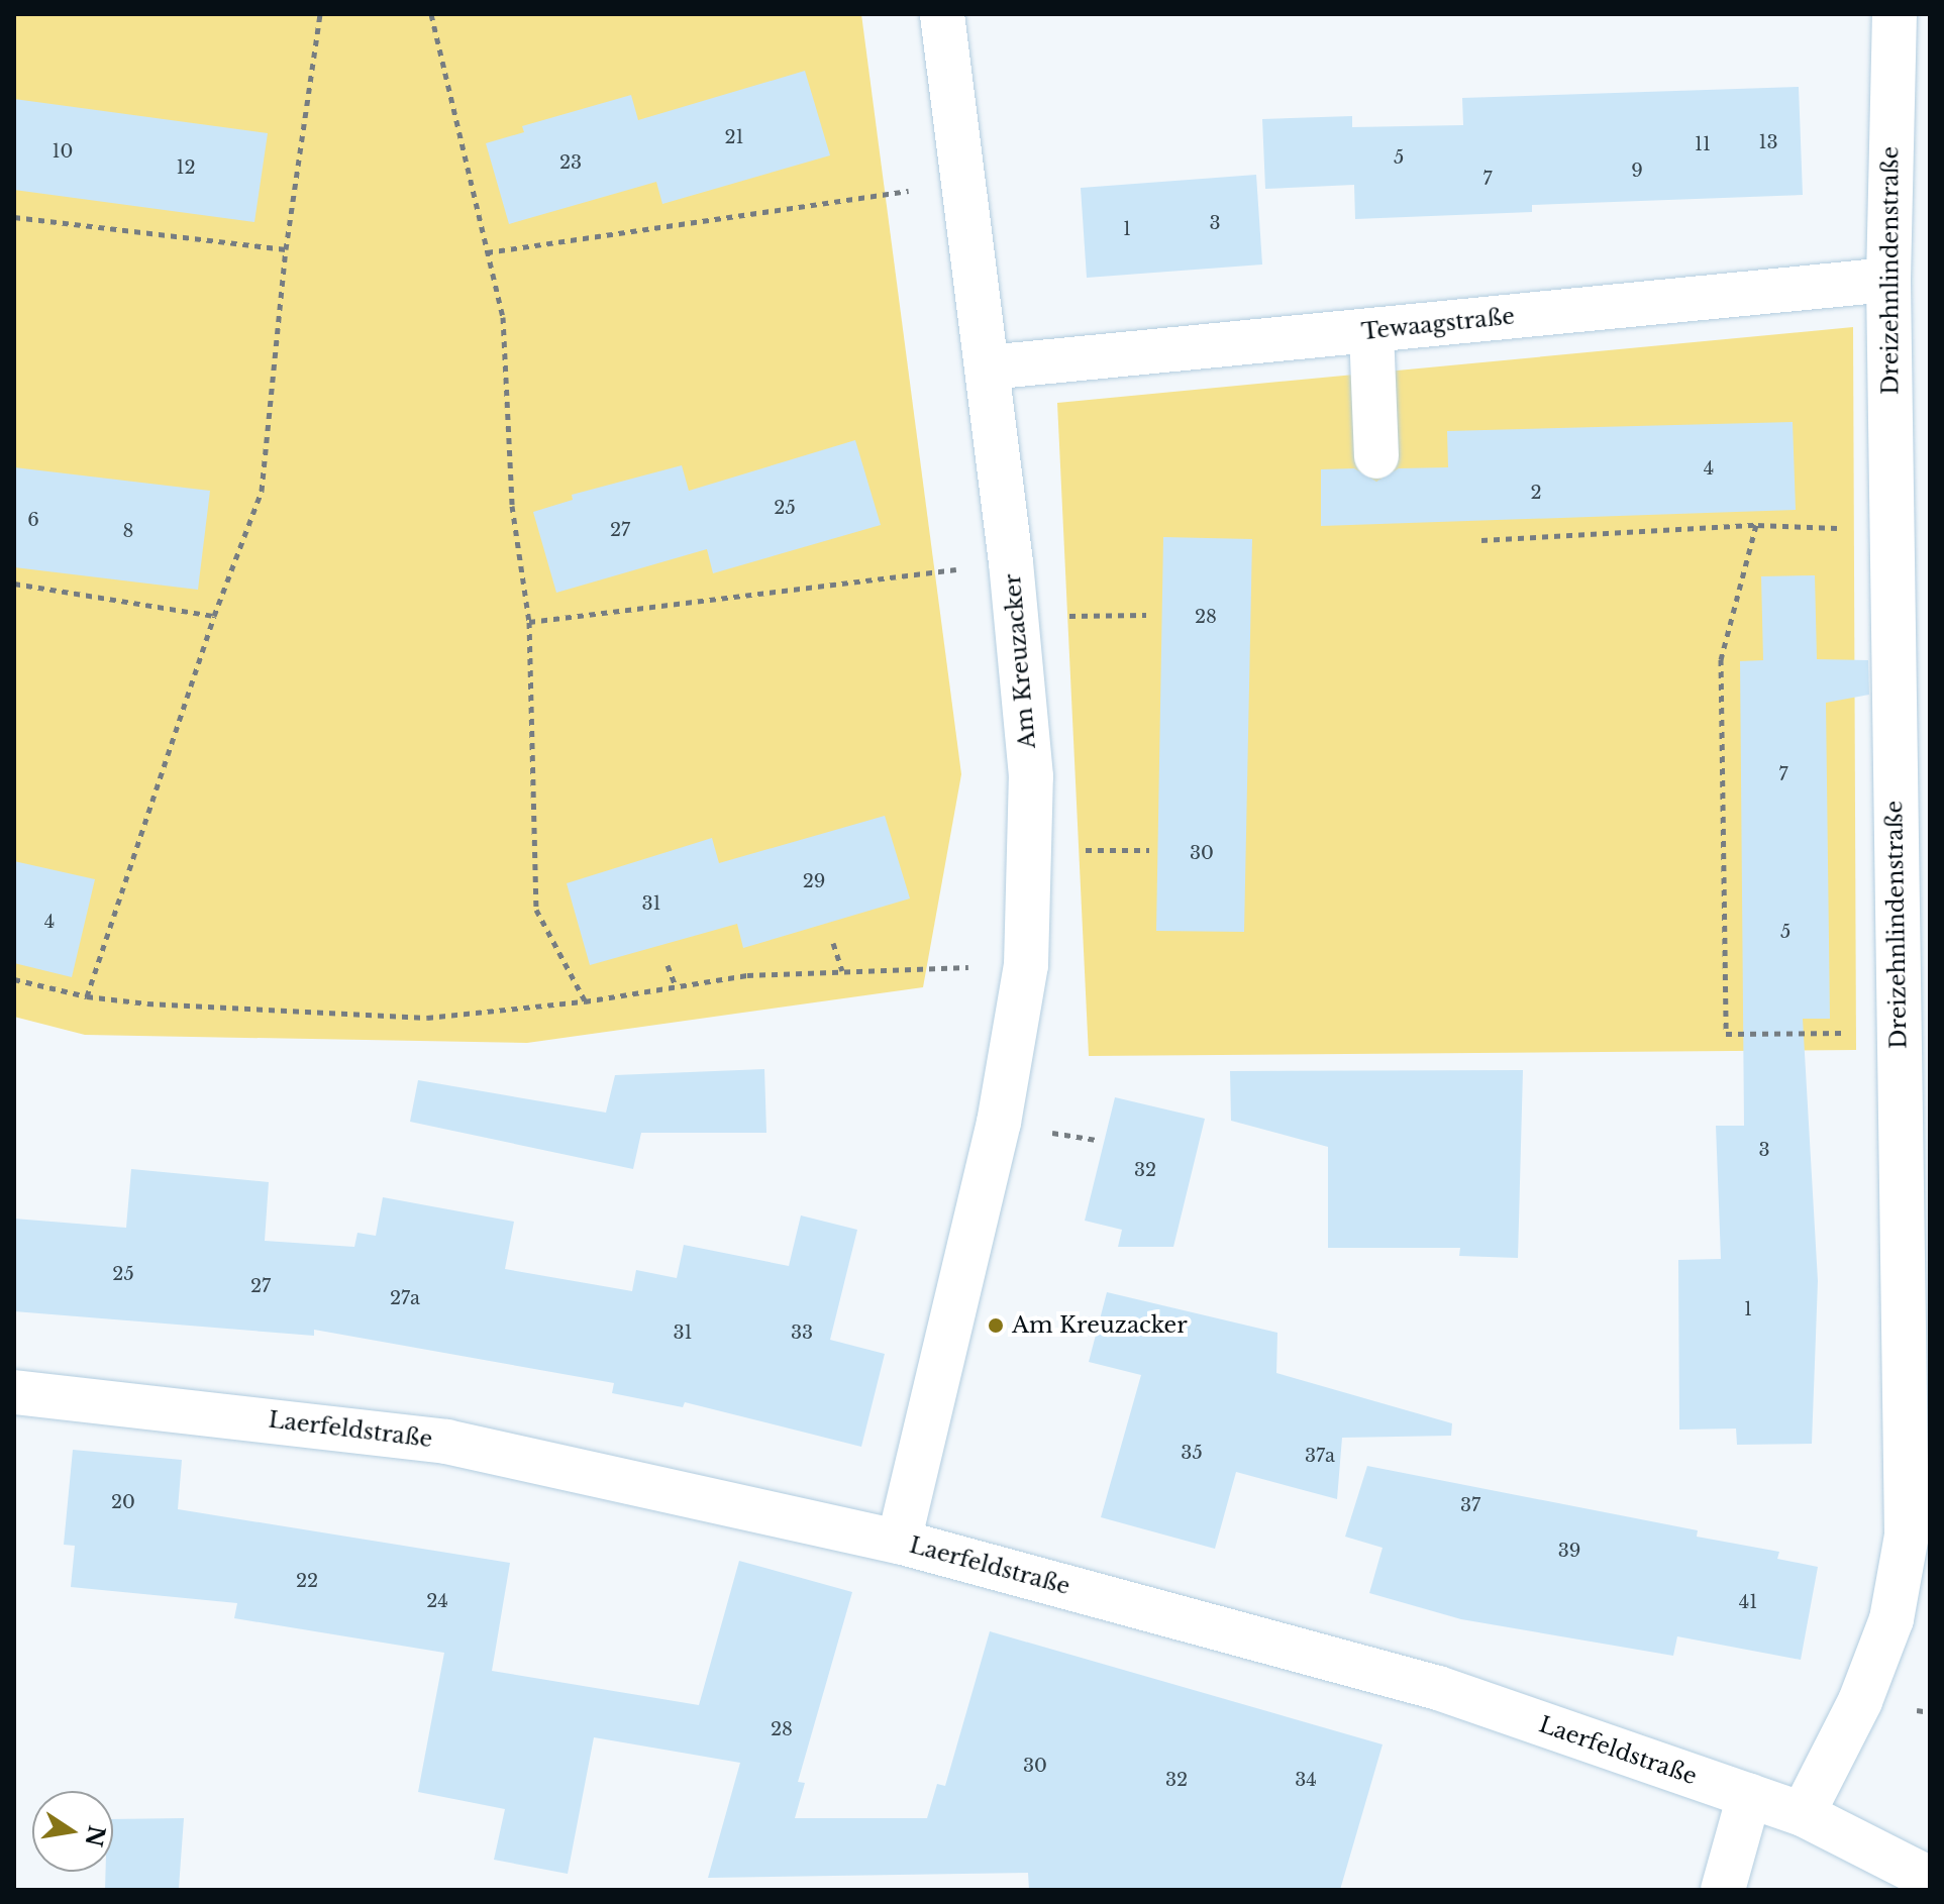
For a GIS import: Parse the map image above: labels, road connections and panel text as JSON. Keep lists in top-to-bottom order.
{
  "streets": {
    "street": [
      "Dreizehnlindenstraße",
      "Tewaagstraße",
      "Am Kreuzacker",
      "Laerfeldstraße"
    ]
  },
  "crossings": [
    ["Dreizehnlindenstraße", "Tewaagstraße"],
    ["Dreizehnlindenstraße", "Laerfeldstraße"],
    ["Tewaagstraße", "Am Kreuzacker"],
    ["Am Kreuzacker", "Laerfeldstraße"]
  ],
  "places": ["Am Kreuzacker"],
  "house_numbers": [
    "21",
    "13",
    "11",
    "10",
    "5",
    "23",
    "12",
    "9",
    "7",
    "3",
    "1",
    "4",
    "2",
    "25",
    "6",
    "27",
    "8",
    "28",
    "7",
    "30",
    "29",
    "31",
    "4",
    "5",
    "3",
    "32",
    "25",
    "27",
    "27a",
    "1",
    "31",
    "33",
    "35",
    "37a",
    "20",
    "37",
    "39",
    "22",
    "24",
    "41",
    "28",
    "30",
    "32",
    "34"
  ],
  "north": "right"
}
